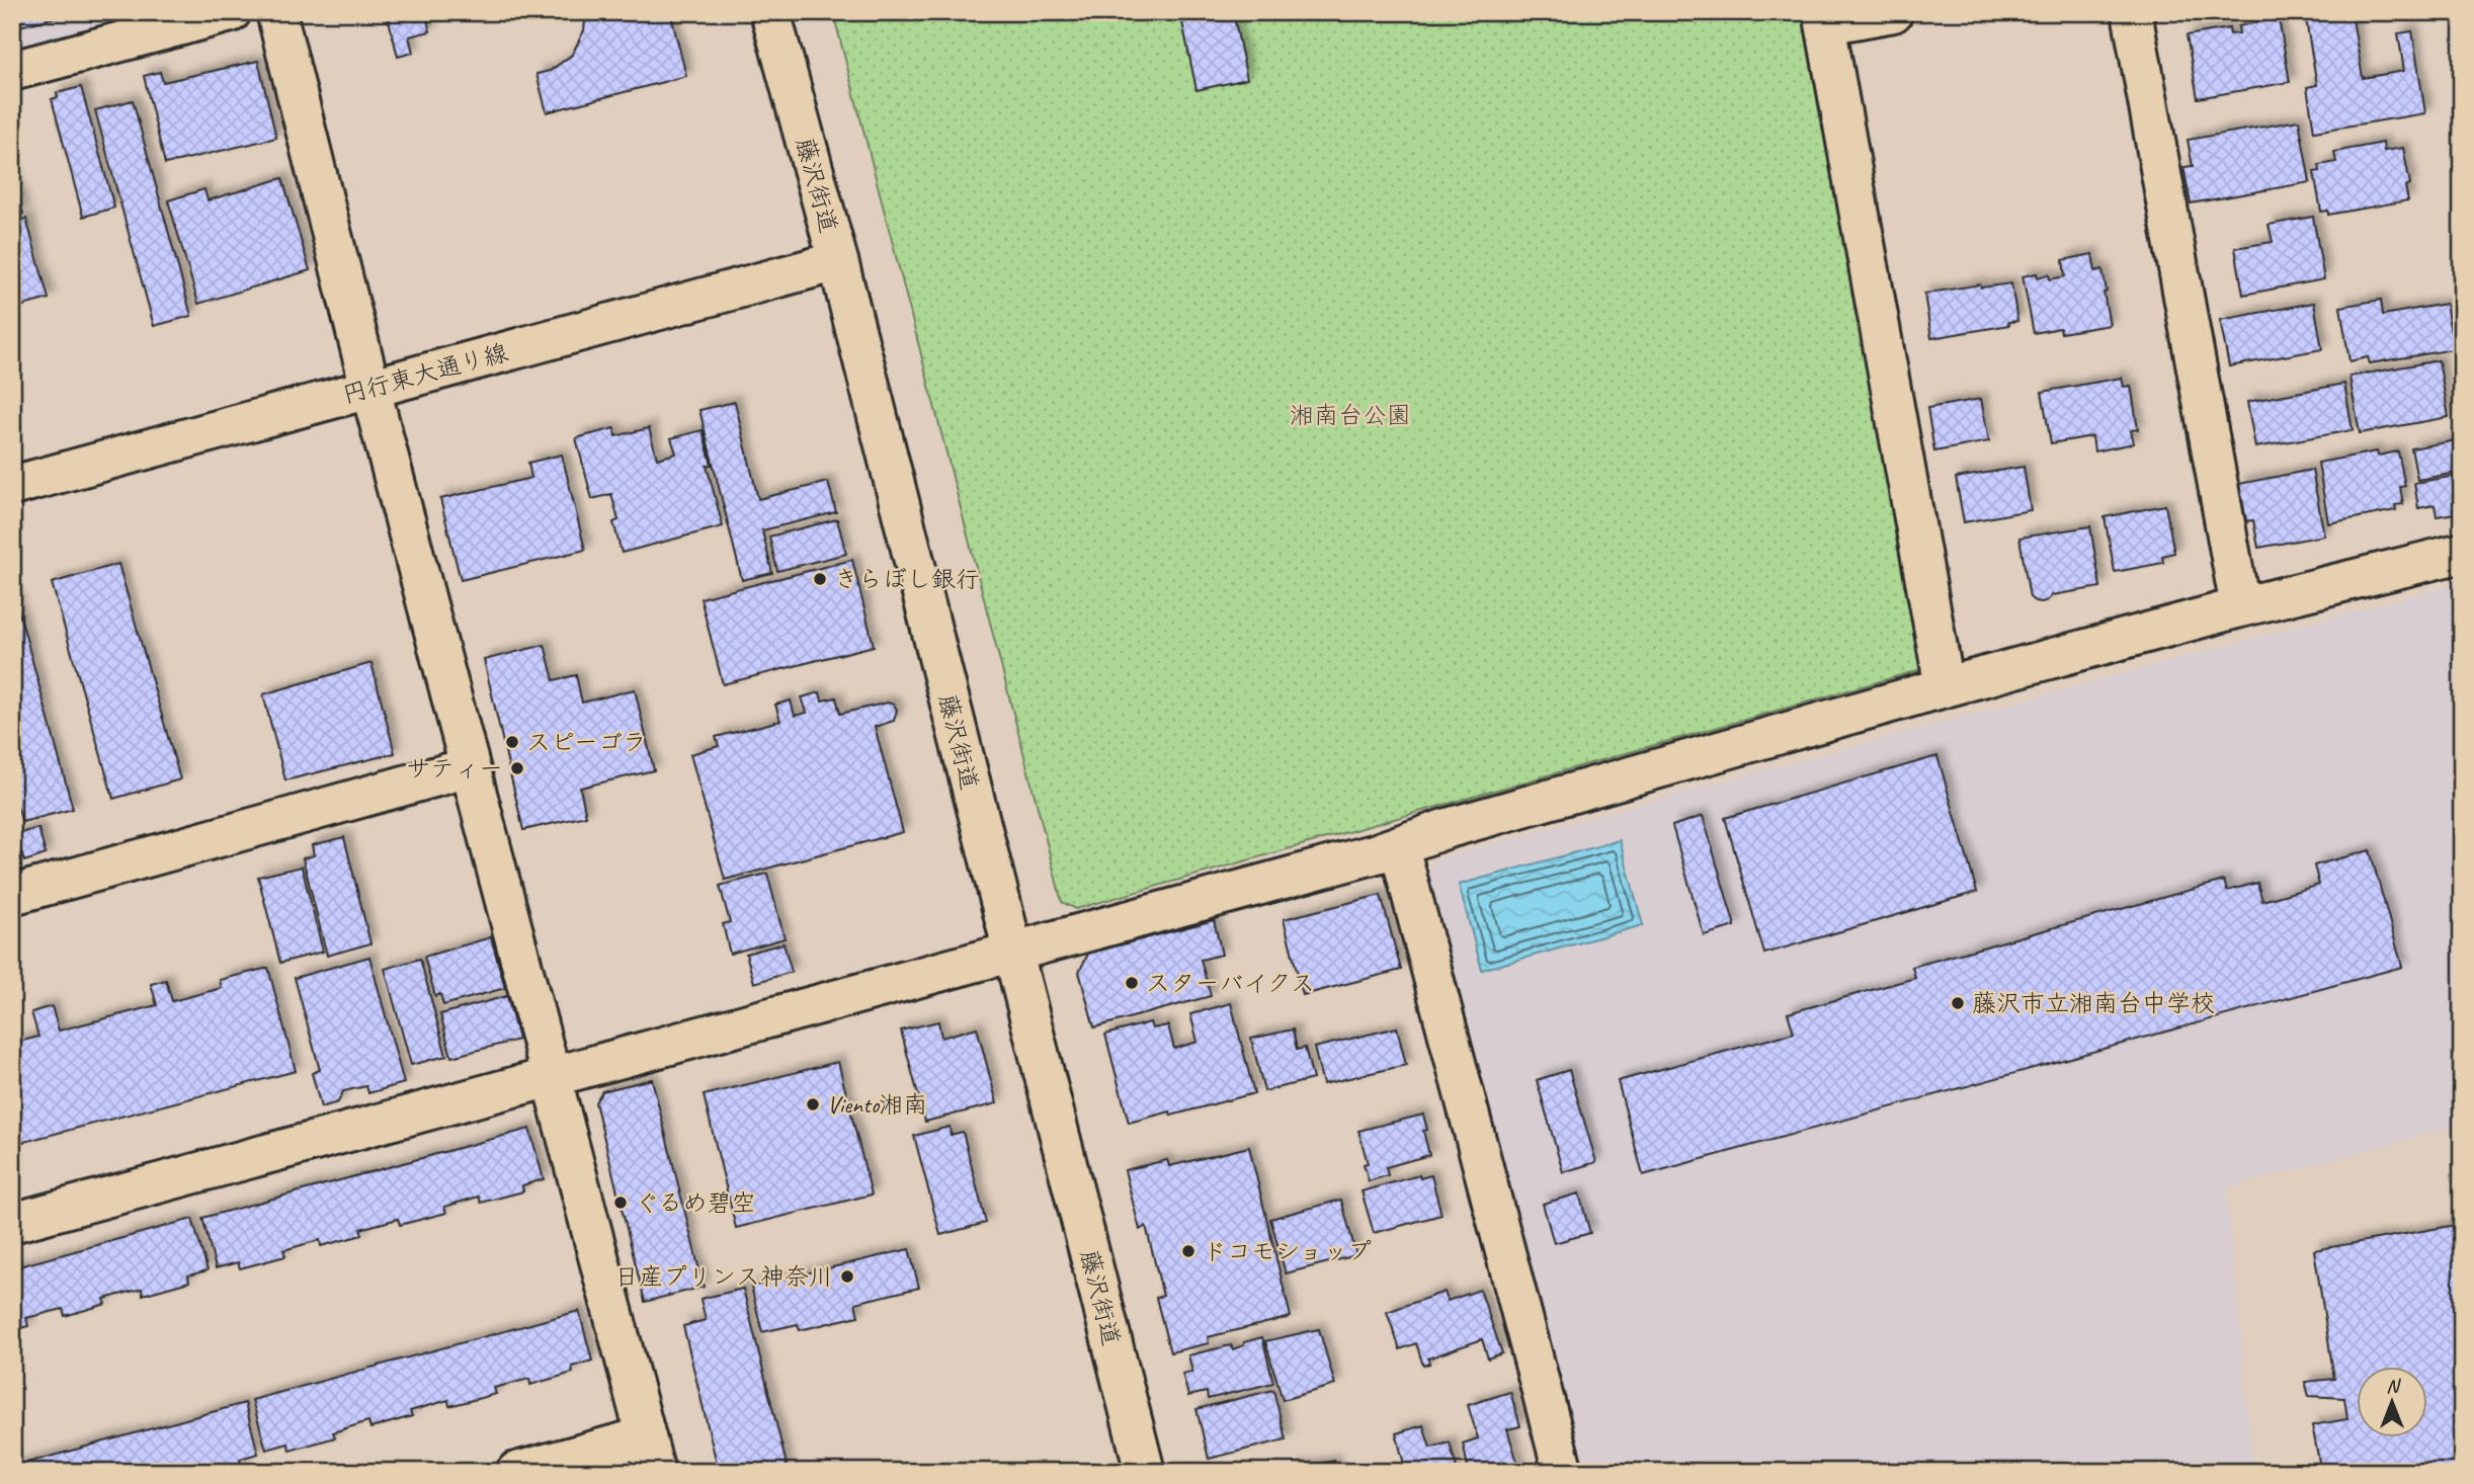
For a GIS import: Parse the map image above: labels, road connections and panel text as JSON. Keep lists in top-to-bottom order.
{
  "streets": {
    "main road": ["藤沢街道", "円行東大通り線"]
  },
  "crossings": [
    ["藤沢街道", "円行東大通り線"]
  ],
  "parks": ["湘南台公園"],
  "places": [
    "きらぼし銀行",
    "スピーゴラ",
    "サティー",
    "スターバイクス",
    "藤沢市立湘南台中学校",
    "Viento湘南",
    "ぐるめ碧空",
    "ドコモショップ",
    "日産プリンス神奈川"
  ],
  "north": "top"
}
